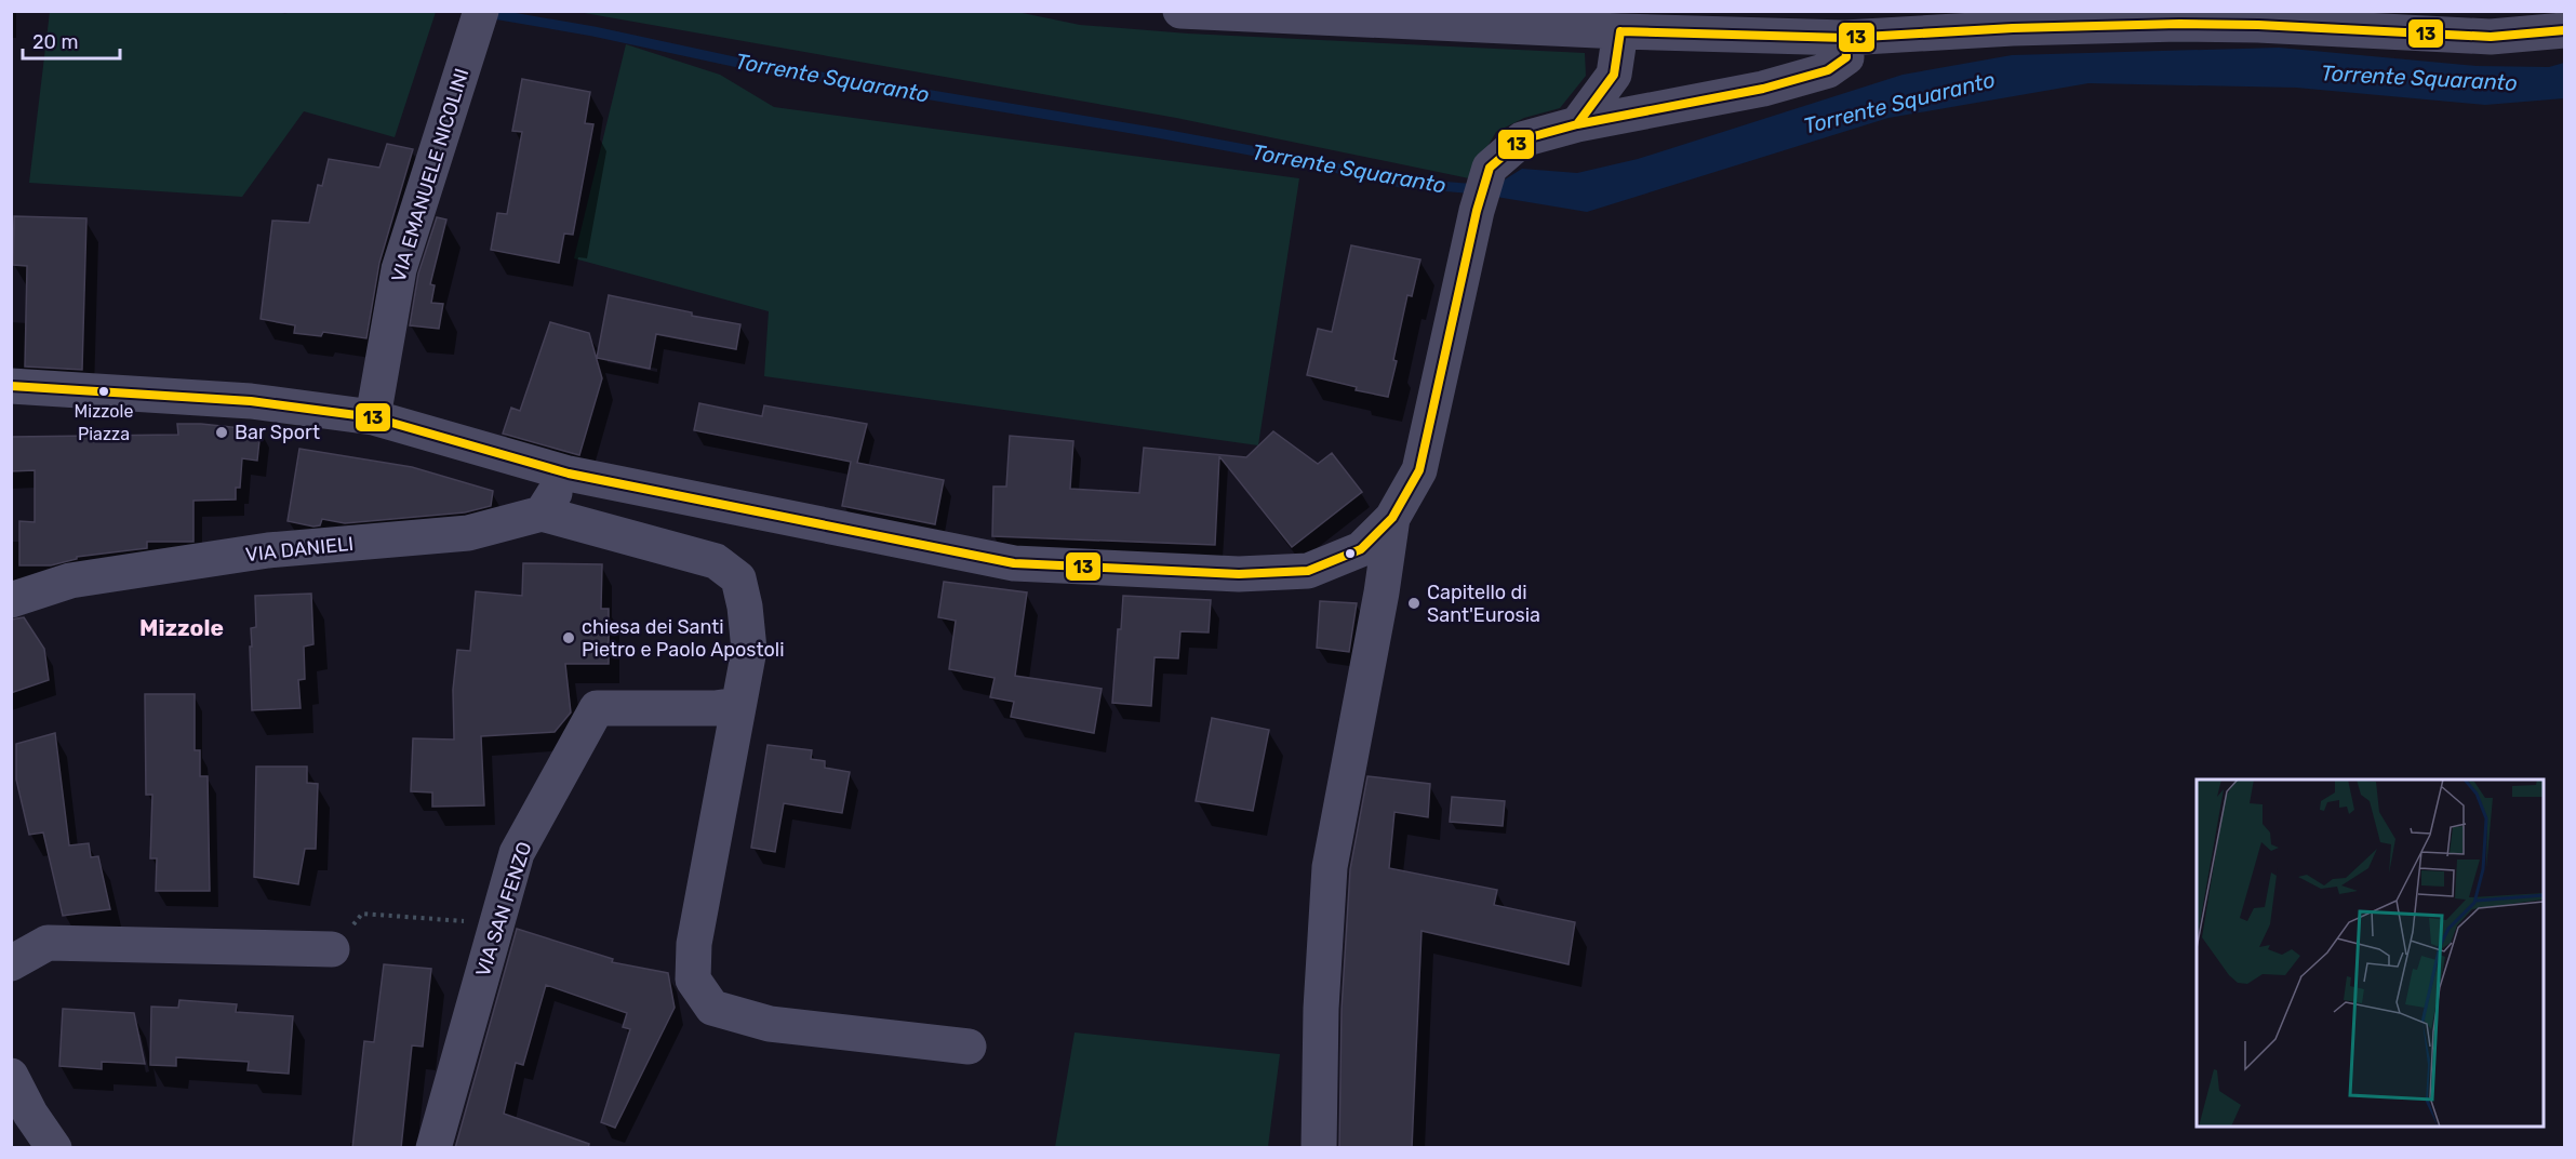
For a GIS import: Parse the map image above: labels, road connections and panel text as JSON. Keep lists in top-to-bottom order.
{
  "streets": {
    "street": ["VIA EMANUELE NICOLINI", "VIA DANIELI", "VIA SAN FENZO"]
  },
  "districts": ["Mizzole"],
  "water": ["Torrente Squaranto"],
  "places": [
    "Mizzole Piazza",
    "Bar Sport",
    "Capitello di Sant'Eurosia",
    "chiesa dei Santi Pietro e Paolo Apostoli"
  ],
  "lines": ["transit line 13"],
  "scale_bar": "20 m"
}
